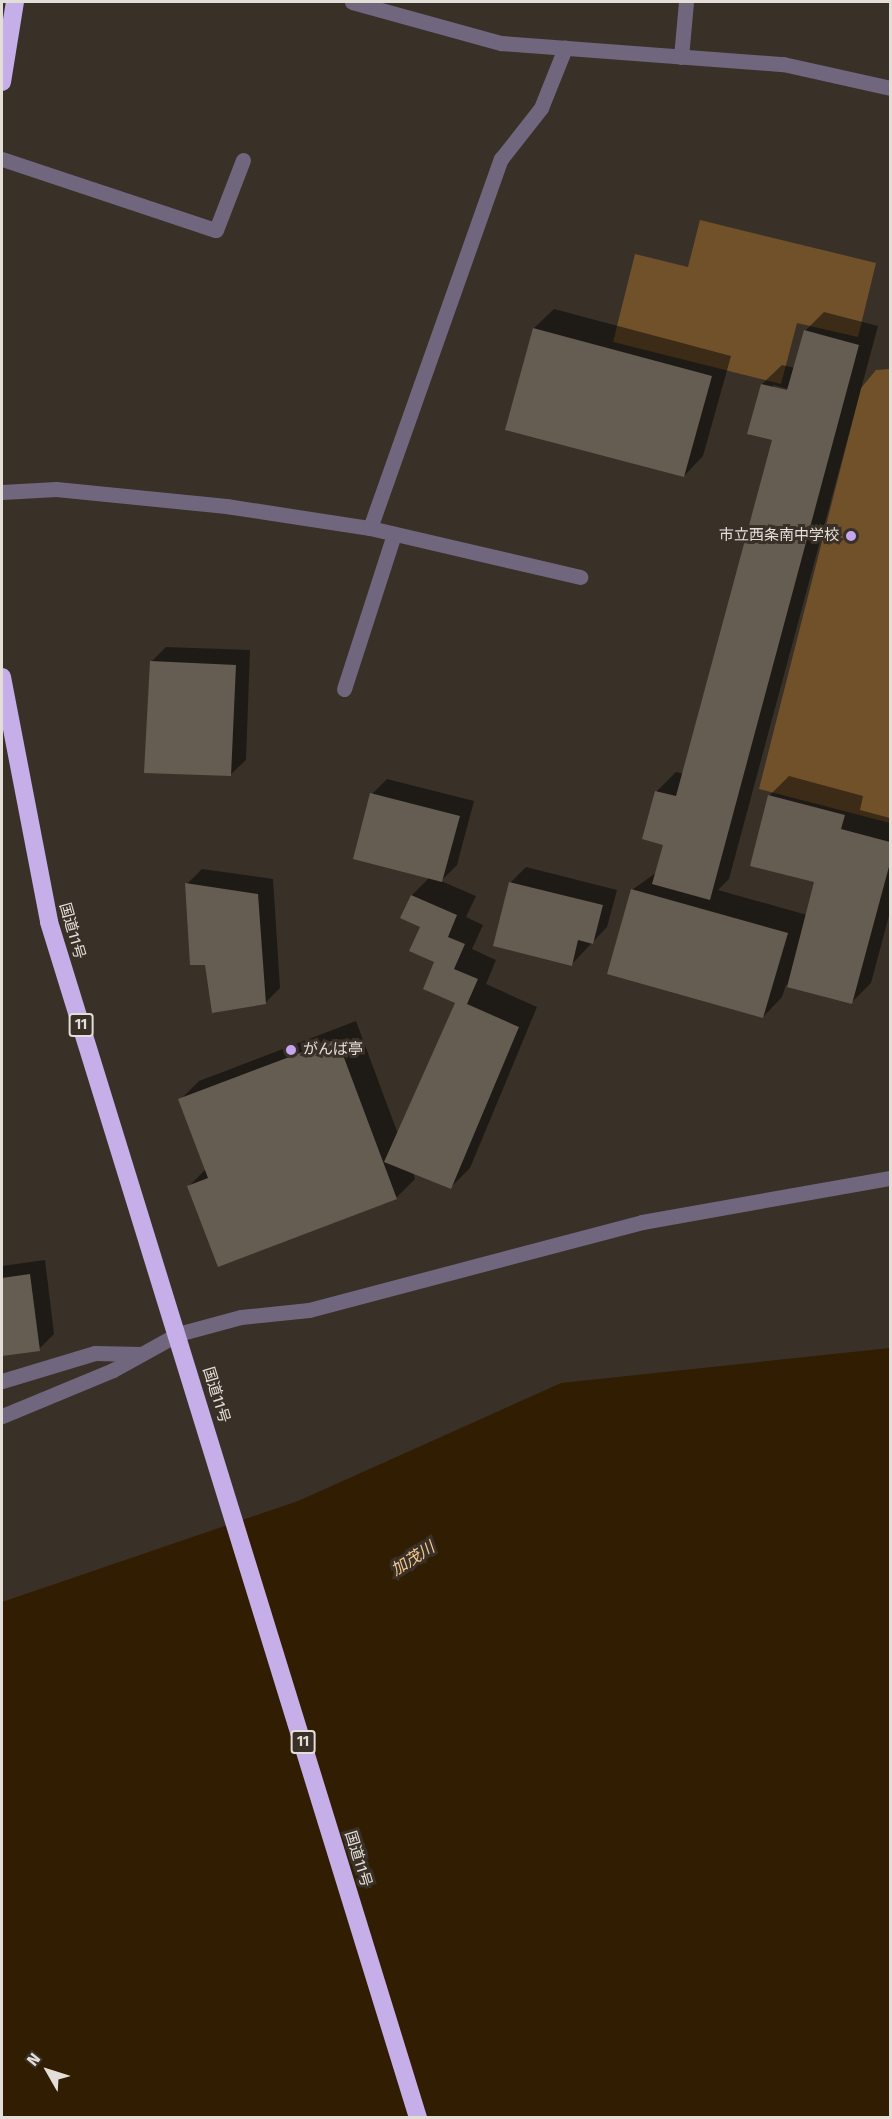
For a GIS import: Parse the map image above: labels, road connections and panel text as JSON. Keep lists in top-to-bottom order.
{
  "streets": {
    "highway": ["国道11号", "11"]
  },
  "water": ["加茂川"],
  "places": ["市立西条南中学校", "がんば亭"],
  "north": "top left"
}
